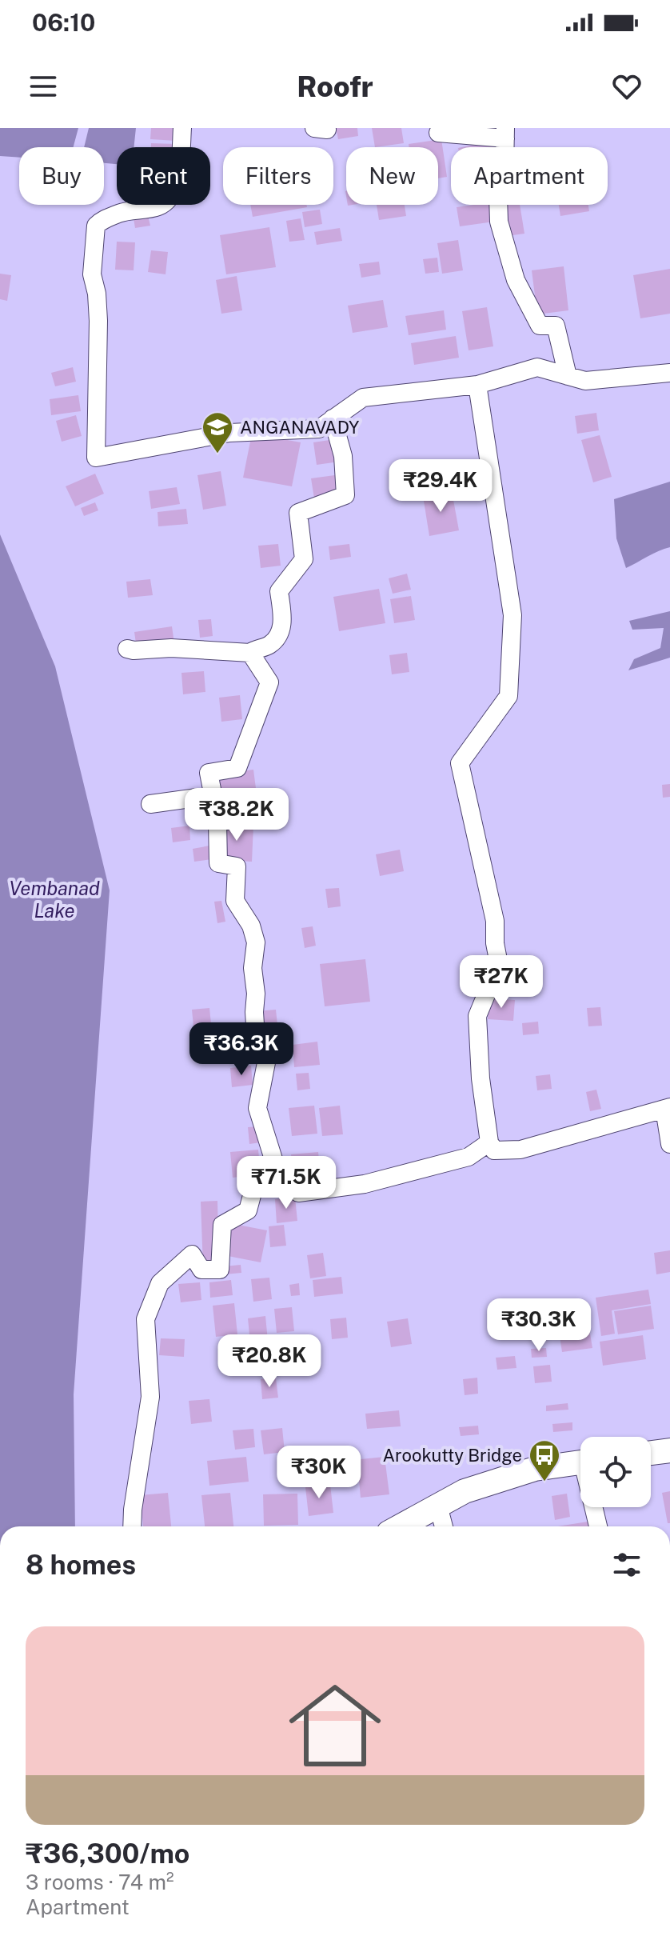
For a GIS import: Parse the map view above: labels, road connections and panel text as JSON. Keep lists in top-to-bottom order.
{
  "water": ["Vembanad Lake"],
  "places": {
    "school or university": ["ANGANAVADY"],
    "bus stop": ["Arookutty Bridge"]
  },
  "page": {
    "status": "06:10",
    "header": "Roofr",
    "chip": [
      "Buy",
      "Rent",
      "Filters",
      "New",
      "Apartment"
    ],
    "price": [
      "₹29.4K",
      "₹38.2K",
      "₹27K",
      "₹36.3K",
      "₹71.5K",
      "₹30.3K",
      "₹20.8K",
      "₹30K"
    ],
    "heading": "8 homes",
    "list": [
      {
        "name": "₹36,300/mo",
        "note": "3 rooms · 74 m² · Apartment"
      }
    ]
  }
}
